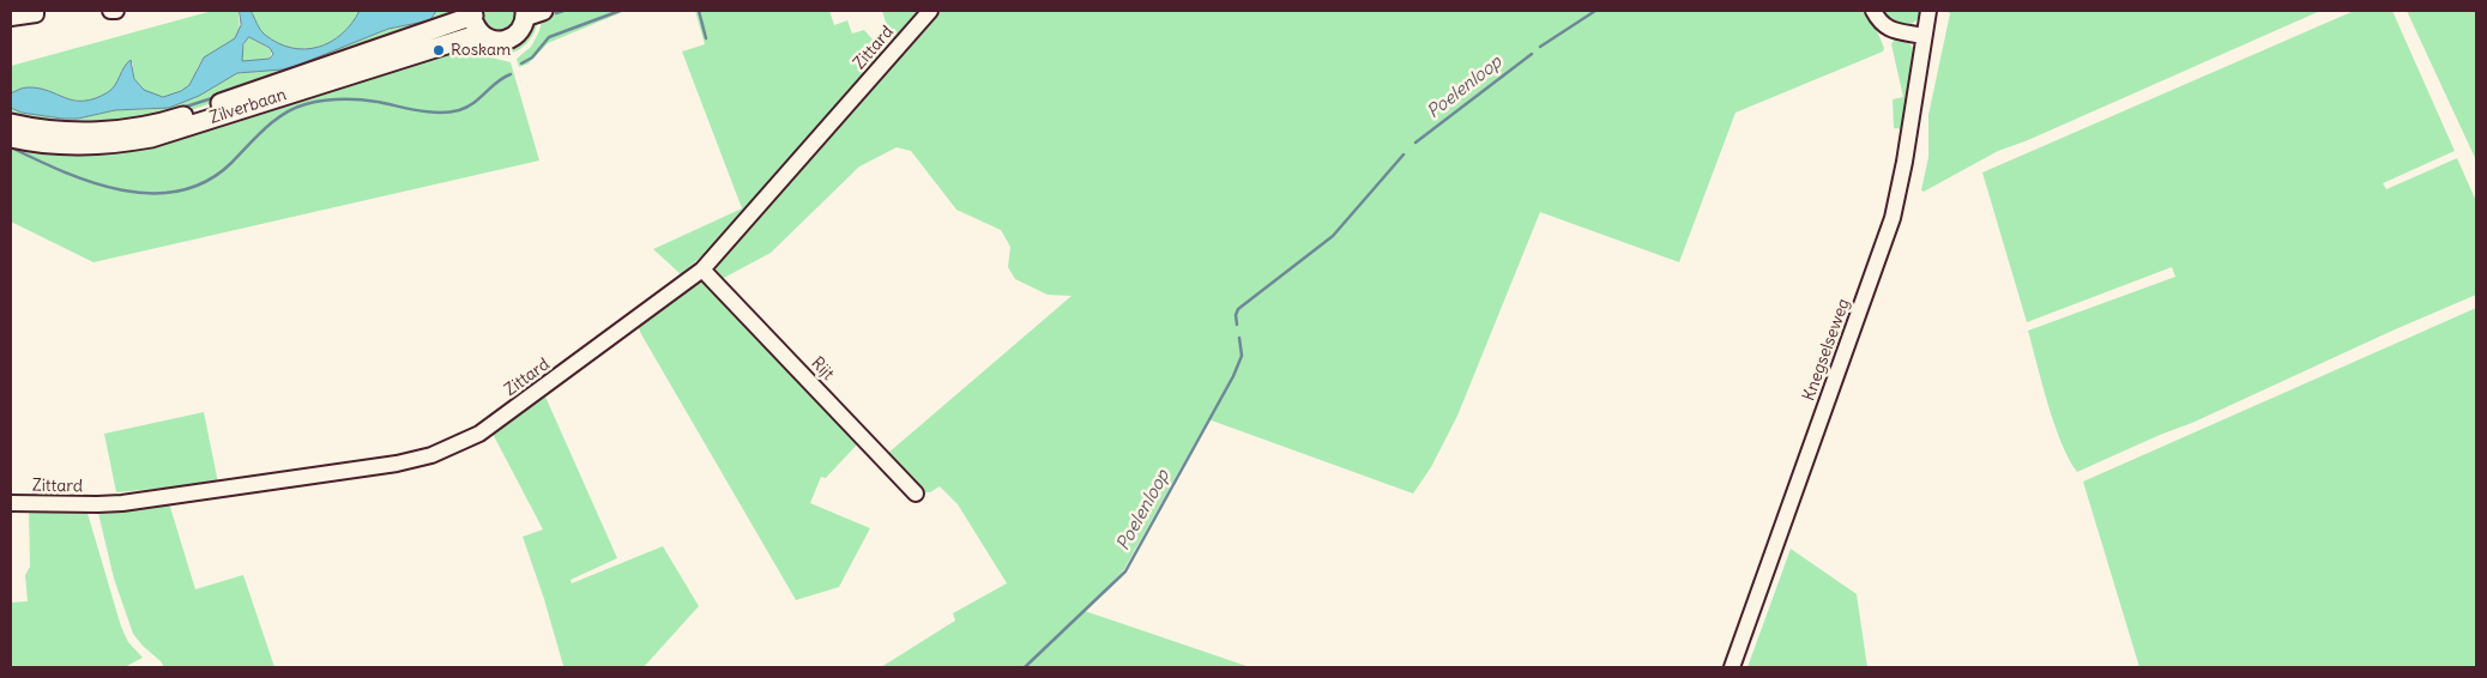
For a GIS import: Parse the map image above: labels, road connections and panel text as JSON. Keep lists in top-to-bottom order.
{
  "streets": {
    "main road": ["Zilverbaan"],
    "street": ["Zittard", "Knegselseweg", "Rijt"]
  },
  "crossings": [
    ["Zittard", "Rijt"]
  ],
  "water": ["Poelenloop"],
  "places": ["Roskam"]
}
